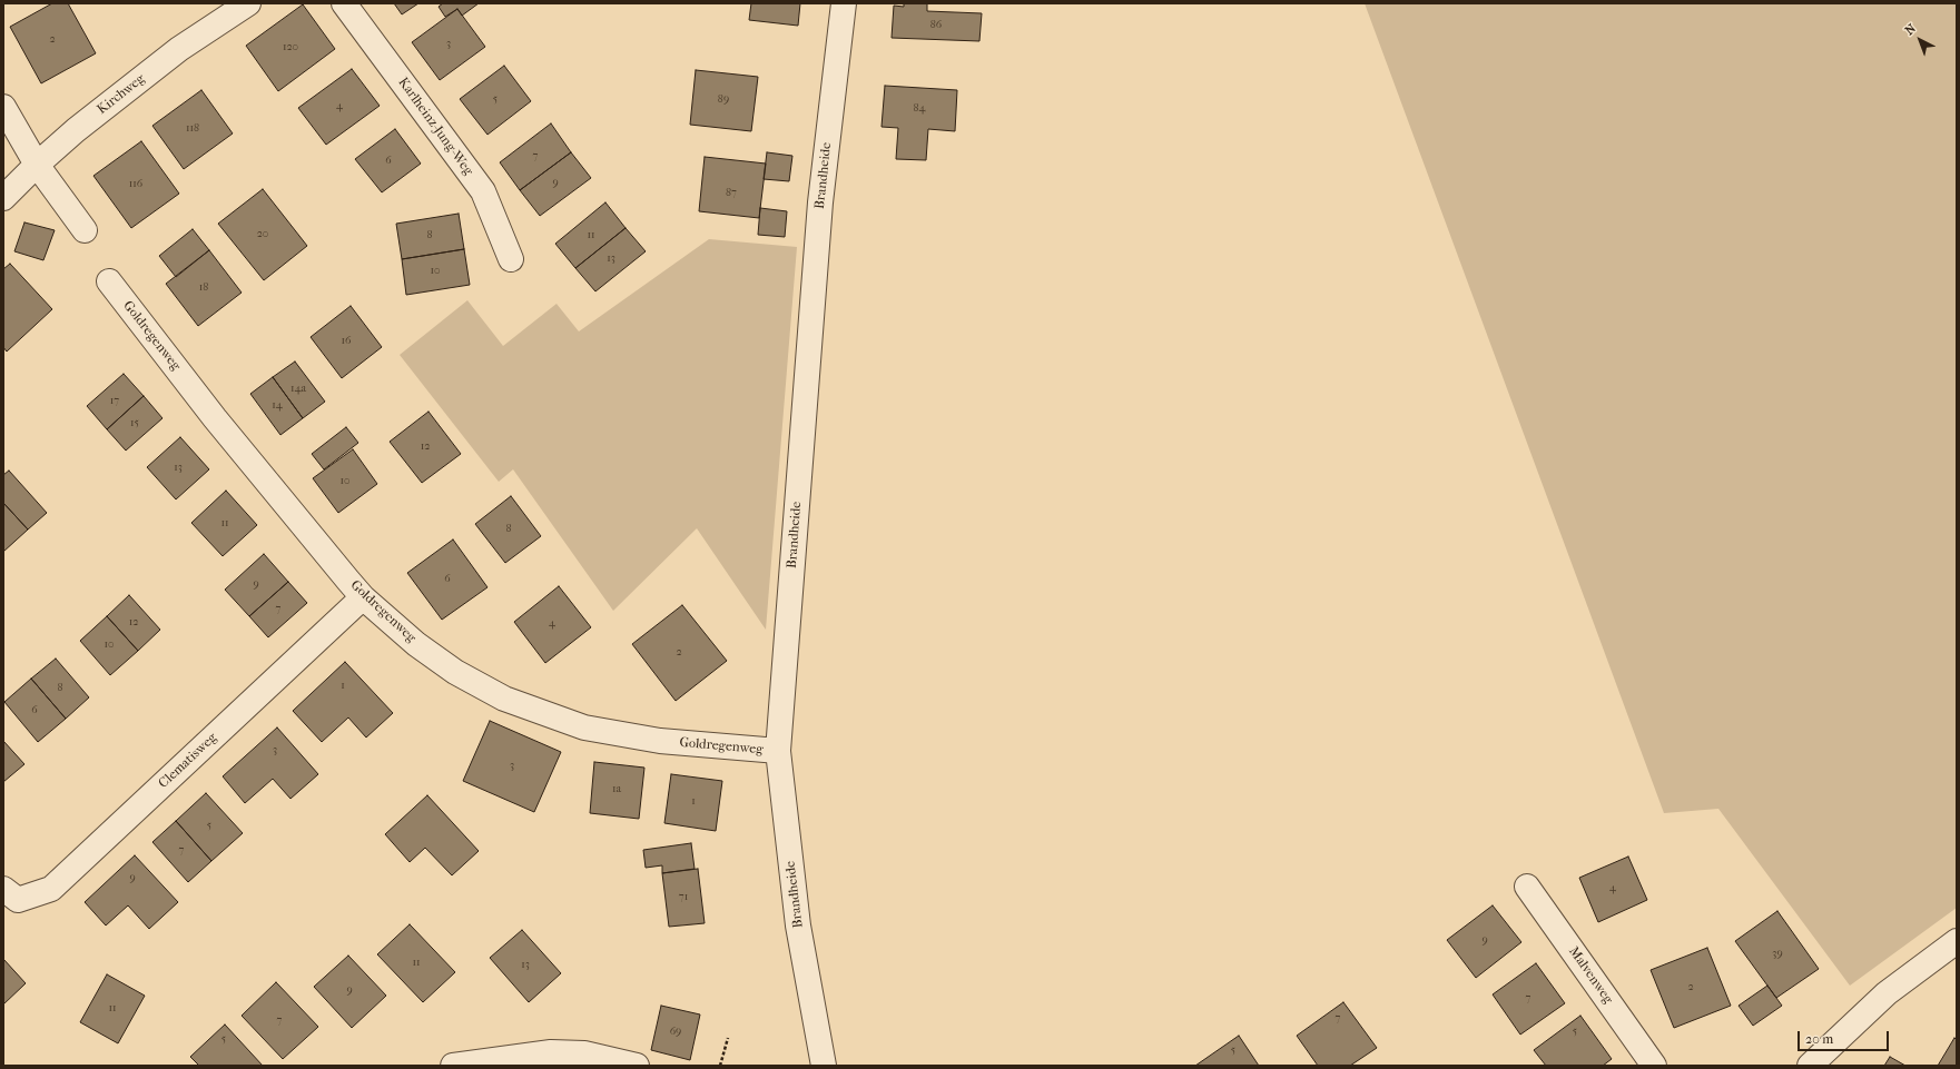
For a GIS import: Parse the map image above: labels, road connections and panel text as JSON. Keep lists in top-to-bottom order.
{
  "streets": {
    "street": [
      "Kirchweg",
      "Karlheinz-Jung-Weg",
      "Brandheide",
      "Goldregenweg",
      "Clematisweg",
      "Malvenweg"
    ]
  },
  "crossings": [
    ["Brandheide", "Goldregenweg"],
    ["Goldregenweg", "Clematisweg"]
  ],
  "house_numbers": [
    "86",
    "2",
    "3",
    "120",
    "5",
    "89",
    "4",
    "84",
    "118",
    "7",
    "6",
    "9",
    "116",
    "87",
    "20",
    "8",
    "11",
    "13",
    "10",
    "18",
    "16",
    "14a",
    "17",
    "14",
    "15",
    "12",
    "13",
    "10",
    "11",
    "8",
    "6",
    "9",
    "7",
    "12",
    "4",
    "10",
    "2",
    "1",
    "8",
    "6",
    "3",
    "3",
    "1a",
    "1",
    "5",
    "7",
    "9",
    "4",
    "71",
    "9",
    "39",
    "11",
    "13",
    "2",
    "9",
    "7",
    "11",
    "7",
    "7",
    "69",
    "5",
    "5",
    "5"
  ],
  "scale_bar": "20 m",
  "north": "top left"
}
